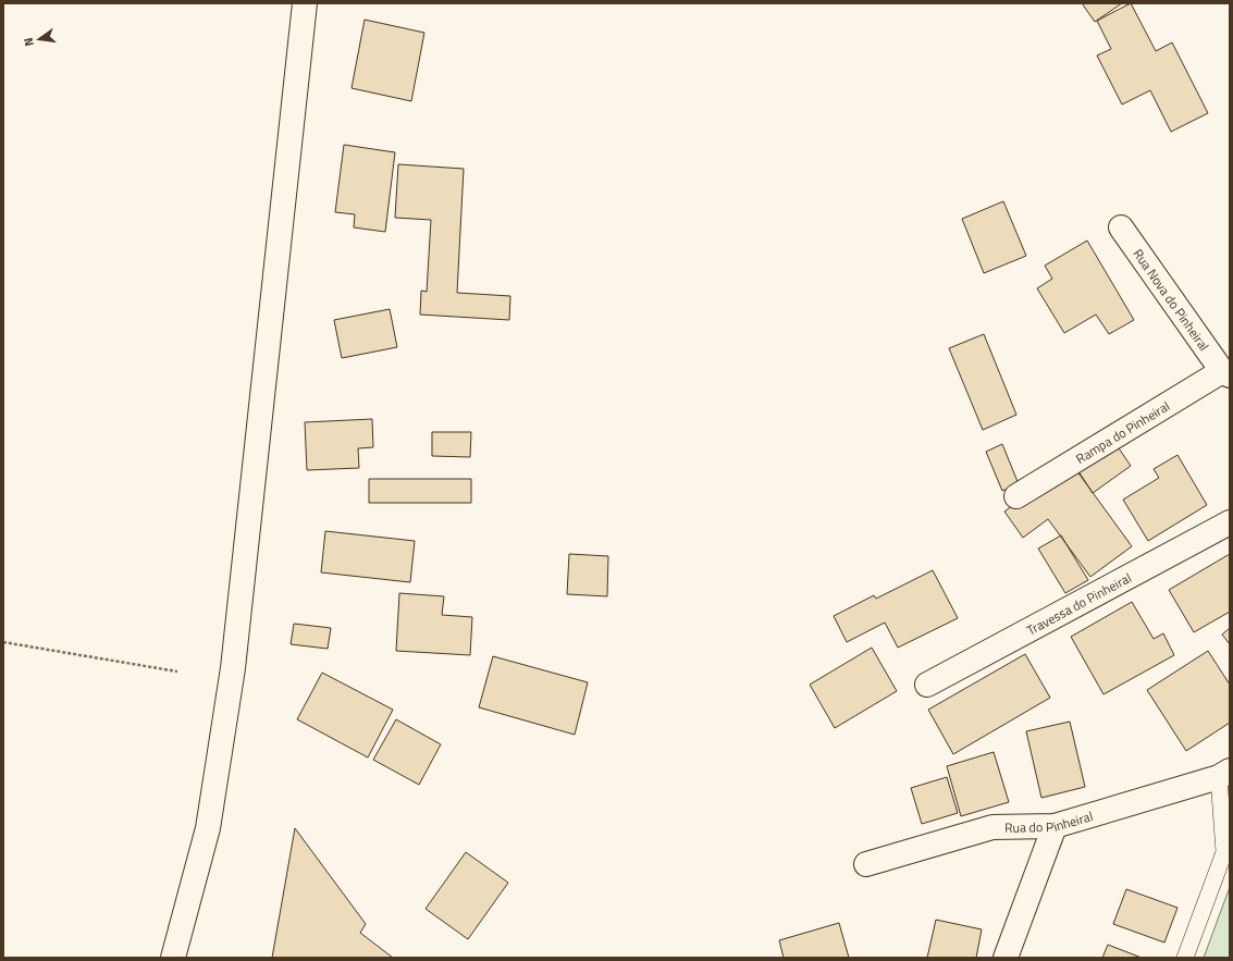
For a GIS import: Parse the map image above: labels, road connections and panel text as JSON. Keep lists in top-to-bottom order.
{
  "streets": {
    "street": [
      "Rua Nova do Pinheiral",
      "Rampa do Pinheiral",
      "Travessa do Pinheiral",
      "Rua do Pinheiral"
    ]
  },
  "crossings": [
    ["Rua Nova do Pinheiral", "Rampa do Pinheiral"]
  ],
  "north": "left"
}
